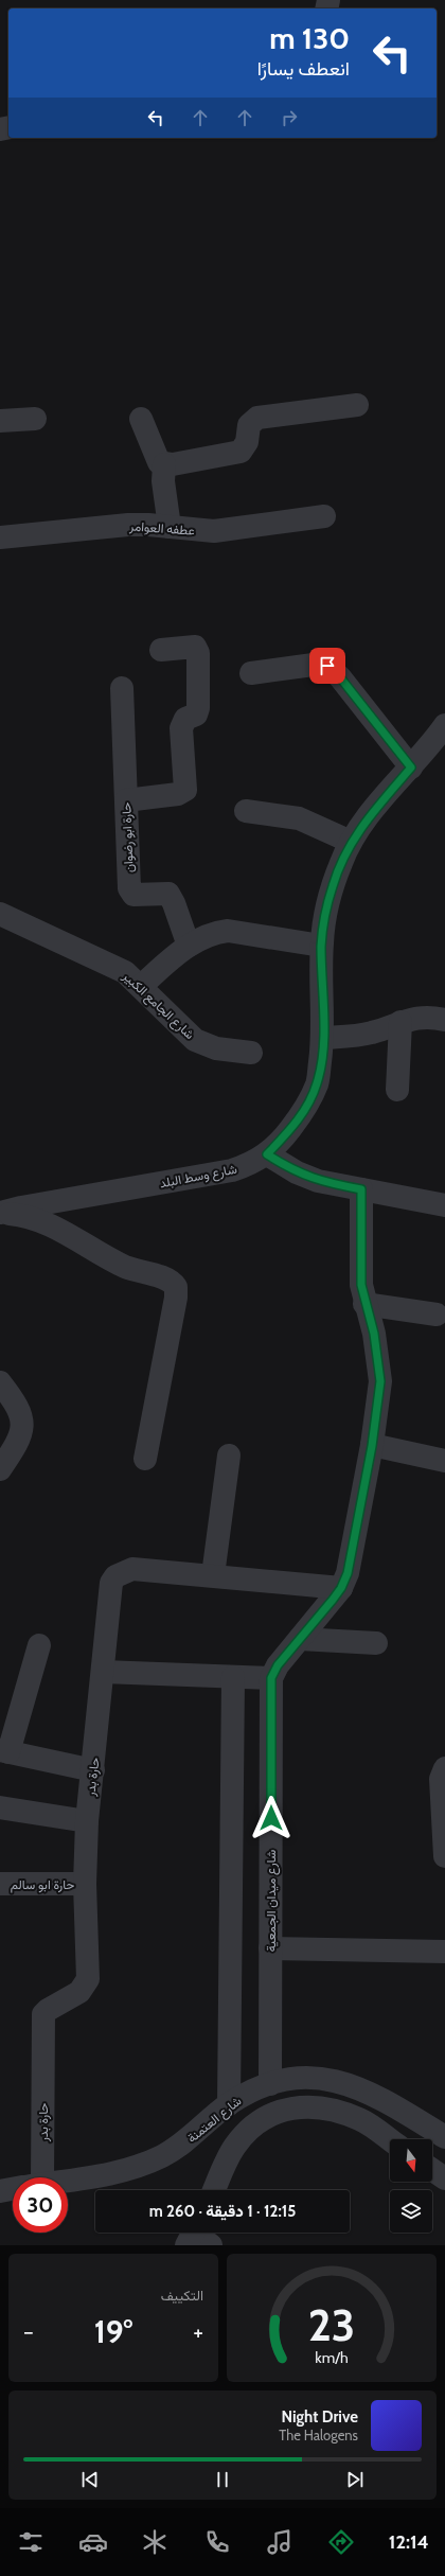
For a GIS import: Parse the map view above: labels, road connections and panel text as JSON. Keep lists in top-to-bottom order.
{
  "streets": {
    "street": [
      "عطفه العوامر",
      "حارة ابو رضوان",
      "شارع الجامع الكبير",
      "شارع وسط البلد",
      "حارة بدر",
      "حارة ابو سالم",
      "شارع ميدان الجمعية",
      "شارع العتمنة"
    ]
  },
  "crossings": [
    ["حارة بدر", "حارة ابو سالم"],
    ["شارع ميدان الجمعية", "شارع العتمنة"]
  ],
  "north": "bottom",
  "page": {
    "turn": ["130 m", "انعطف يسارًا"],
    "limit": "30",
    "trip": "12:15 · 1 دقيقة · 260 m",
    "tile": "التكييف",
    "heat": ["−", "19°", "+"],
    "song": ["Night Drive", "The Halogens"],
    "tabs": "12:14",
    "gauge": ["23", "km/h"]
  }
}
